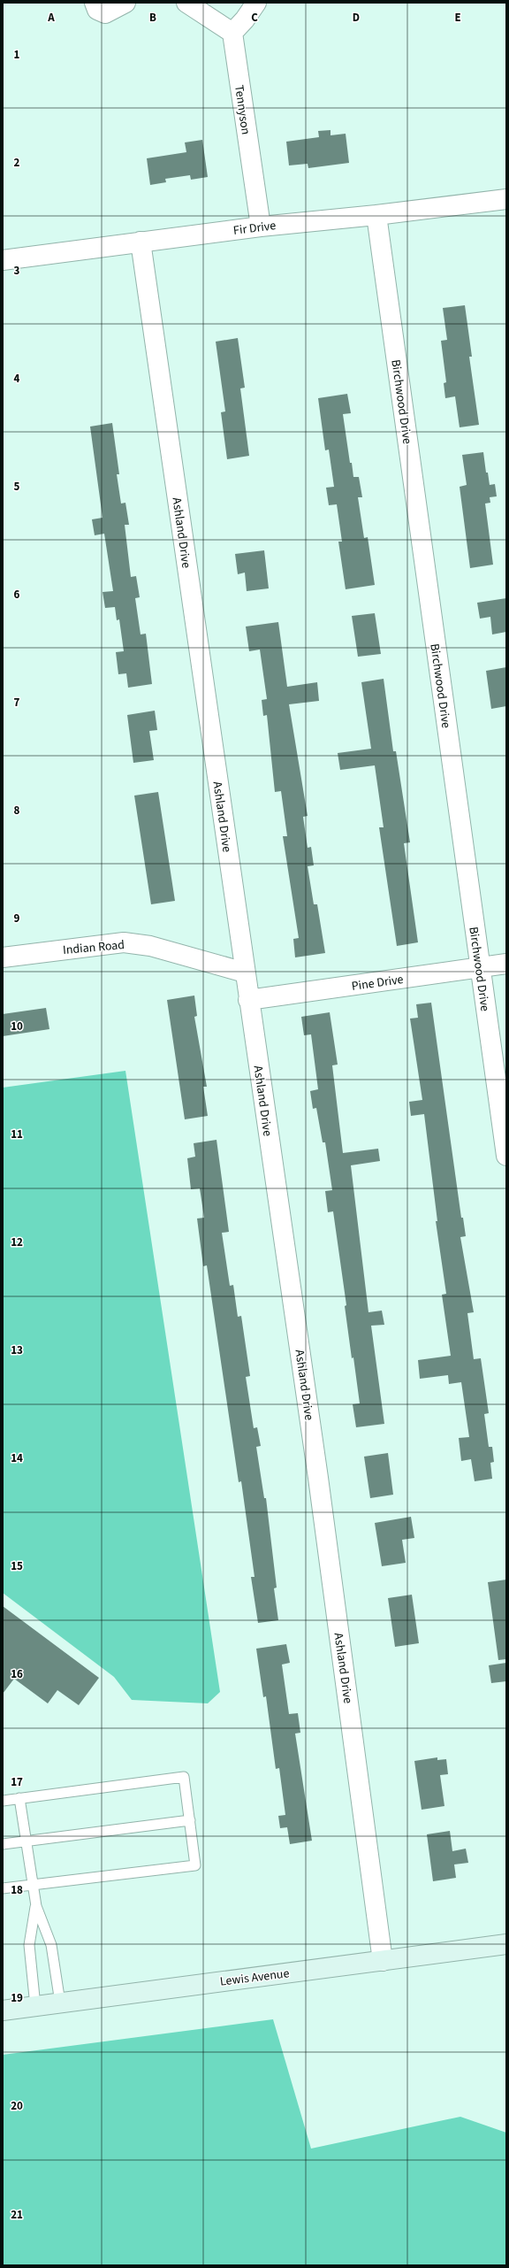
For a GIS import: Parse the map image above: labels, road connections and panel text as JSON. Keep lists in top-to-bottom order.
{
  "streets": {
    "main road": ["Lewis Avenue"],
    "street": [
      "Tennyson",
      "Fir Drive",
      "Birchwood Drive",
      "Ashland Drive",
      "Indian Road",
      "Pine Drive"
    ]
  },
  "crossings": [
    ["Tennyson", "Fir Drive"],
    ["Fir Drive", "Birchwood Drive"],
    ["Fir Drive", "Ashland Drive"],
    ["Birchwood Drive", "Pine Drive"],
    ["Ashland Drive", "Indian Road"],
    ["Ashland Drive", "Pine Drive"],
    ["Ashland Drive", "Lewis Avenue"]
  ],
  "grid": {
    "columns": [
      "A",
      "B",
      "C",
      "D",
      "E"
    ],
    "rows": [
      "1",
      "2",
      "3",
      "4",
      "5",
      "6",
      "7",
      "8",
      "9",
      "10",
      "11",
      "12",
      "13",
      "14",
      "15",
      "16",
      "17",
      "18",
      "19",
      "20",
      "21"
    ]
  }
}
